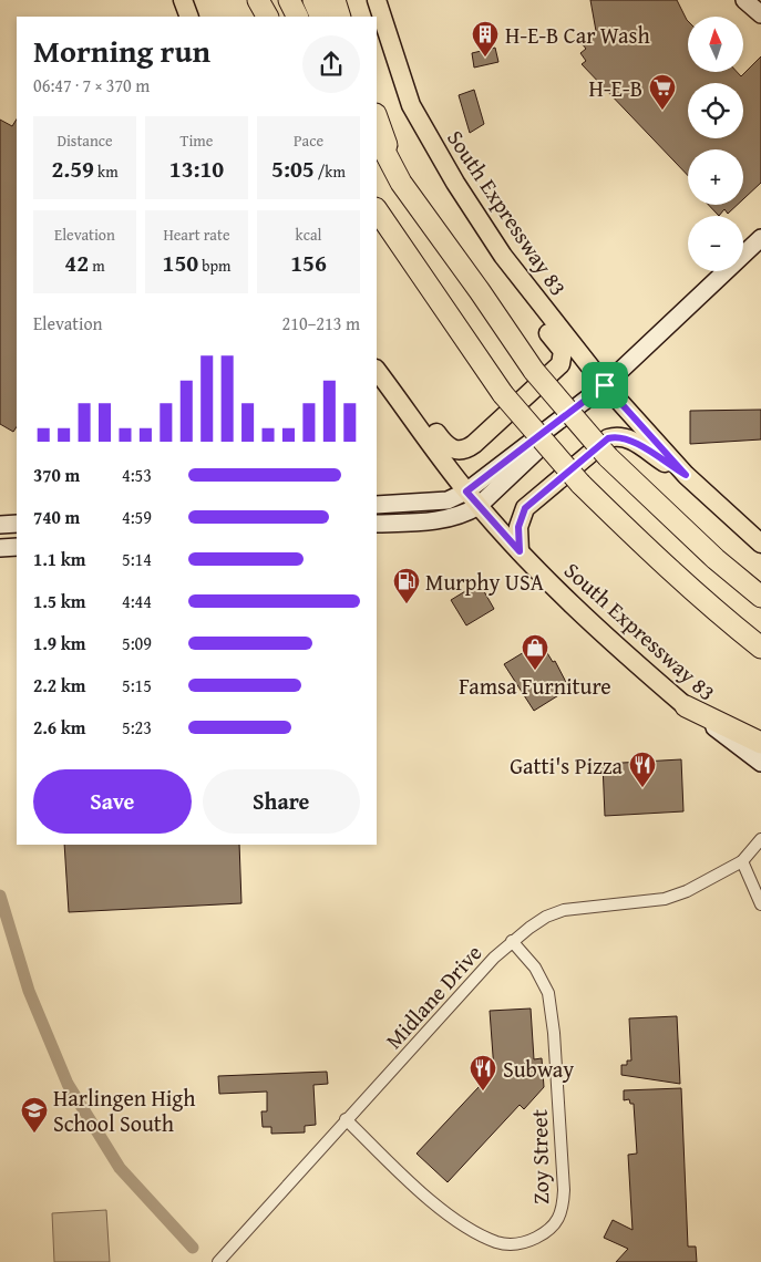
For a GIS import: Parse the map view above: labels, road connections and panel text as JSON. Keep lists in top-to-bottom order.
{
  "streets": {
    "main road": ["South Expressway 83"],
    "street": ["Midlane Drive", "Zoy Street"]
  },
  "crossings": [
    ["Midlane Drive", "Zoy Street"]
  ],
  "places": {
    "building": ["H-E-B Car Wash"],
    "supermarket": ["H-E-B"],
    "fuel station": ["Murphy USA"],
    "shop": ["Famsa Furniture"],
    "restaurant": ["Gatti's Pizza", "Subway"],
    "school or university": ["Harlingen High School South"]
  },
  "north": "top",
  "page": {
    "map_buttons": ["+", "−"],
    "heading": ["Morning run", "06:47 · 7 × 370 m"],
    "stats": [
      ["Distance", "2.59 km"],
      ["Time", "13:10"],
      ["Pace", "5:05 /km"],
      ["Elevation", "42 m"],
      ["Heart rate", "150 bpm"],
      ["kcal", "156"]
    ],
    "chart": ["Elevation", "210–213 m"],
    "list": [
      {
        "name": "370 m",
        "note": "4:53"
      },
      {
        "name": "740 m",
        "note": "4:59"
      },
      {
        "name": "1.1 km",
        "note": "5:14"
      },
      {
        "name": "1.5 km",
        "note": "4:44"
      },
      {
        "name": "1.9 km",
        "note": "5:09"
      },
      {
        "name": "2.2 km",
        "note": "5:15"
      },
      {
        "name": "2.6 km",
        "note": "5:23"
      }
    ],
    "buttons": ["Save", "Share"]
  }
}
